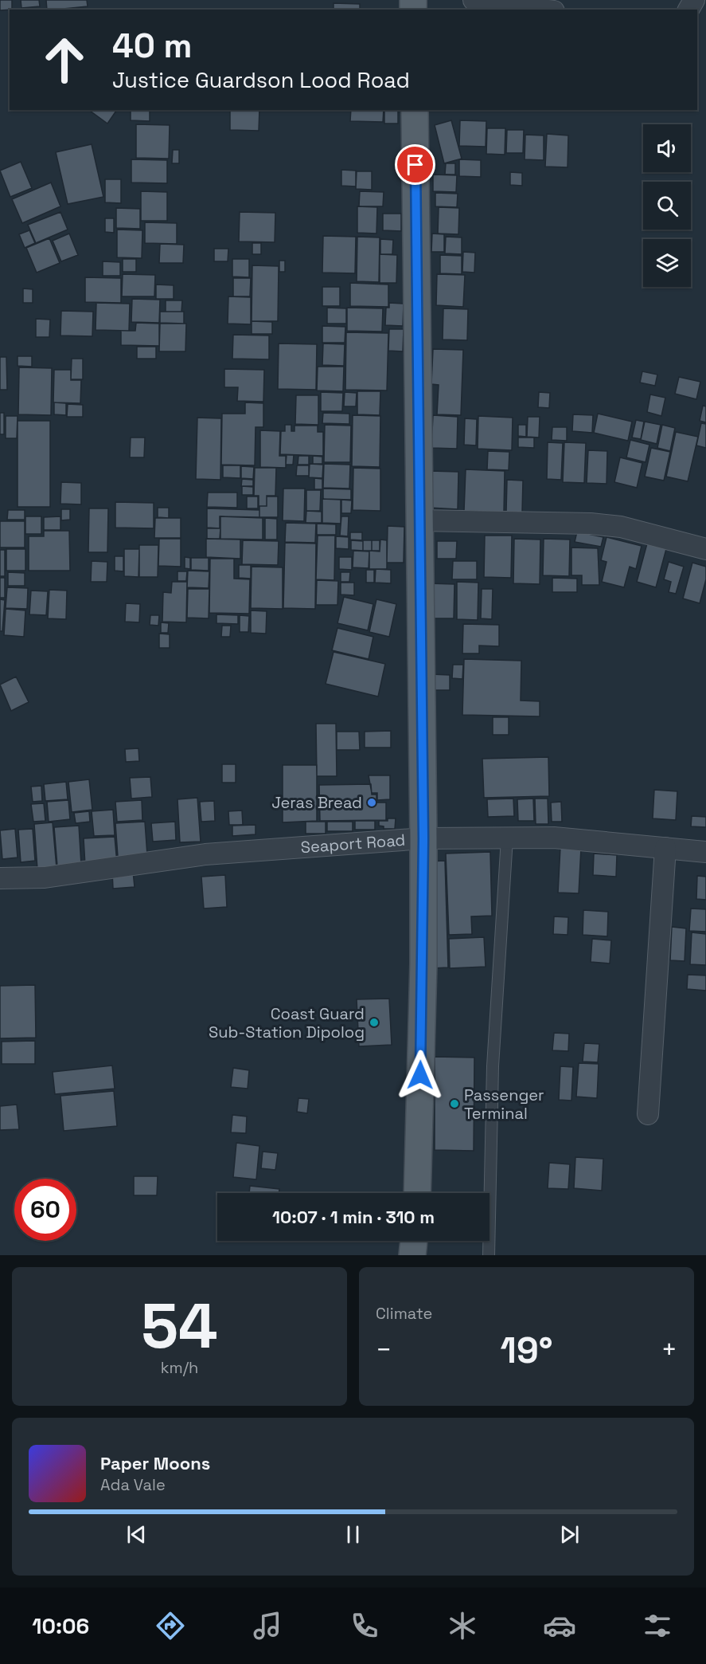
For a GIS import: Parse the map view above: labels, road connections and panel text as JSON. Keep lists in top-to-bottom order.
{
  "streets": {
    "street": ["Seaport Road"]
  },
  "places": ["Jeras Bread", "Coast Guard Sub-Station Dipolog", "Passenger Terminal"],
  "page": {
    "turn": ["40 m", "Justice Guardson Lood Road"],
    "limit": "60",
    "trip": "10:07 · 1 min · 310 m",
    "tile": [
      ["54", "km/h"],
      "Climate"
    ],
    "heat": ["−", "19°", "+"],
    "song": ["Paper Moons", "Ada Vale"],
    "tabs": "10:06"
  }
}
